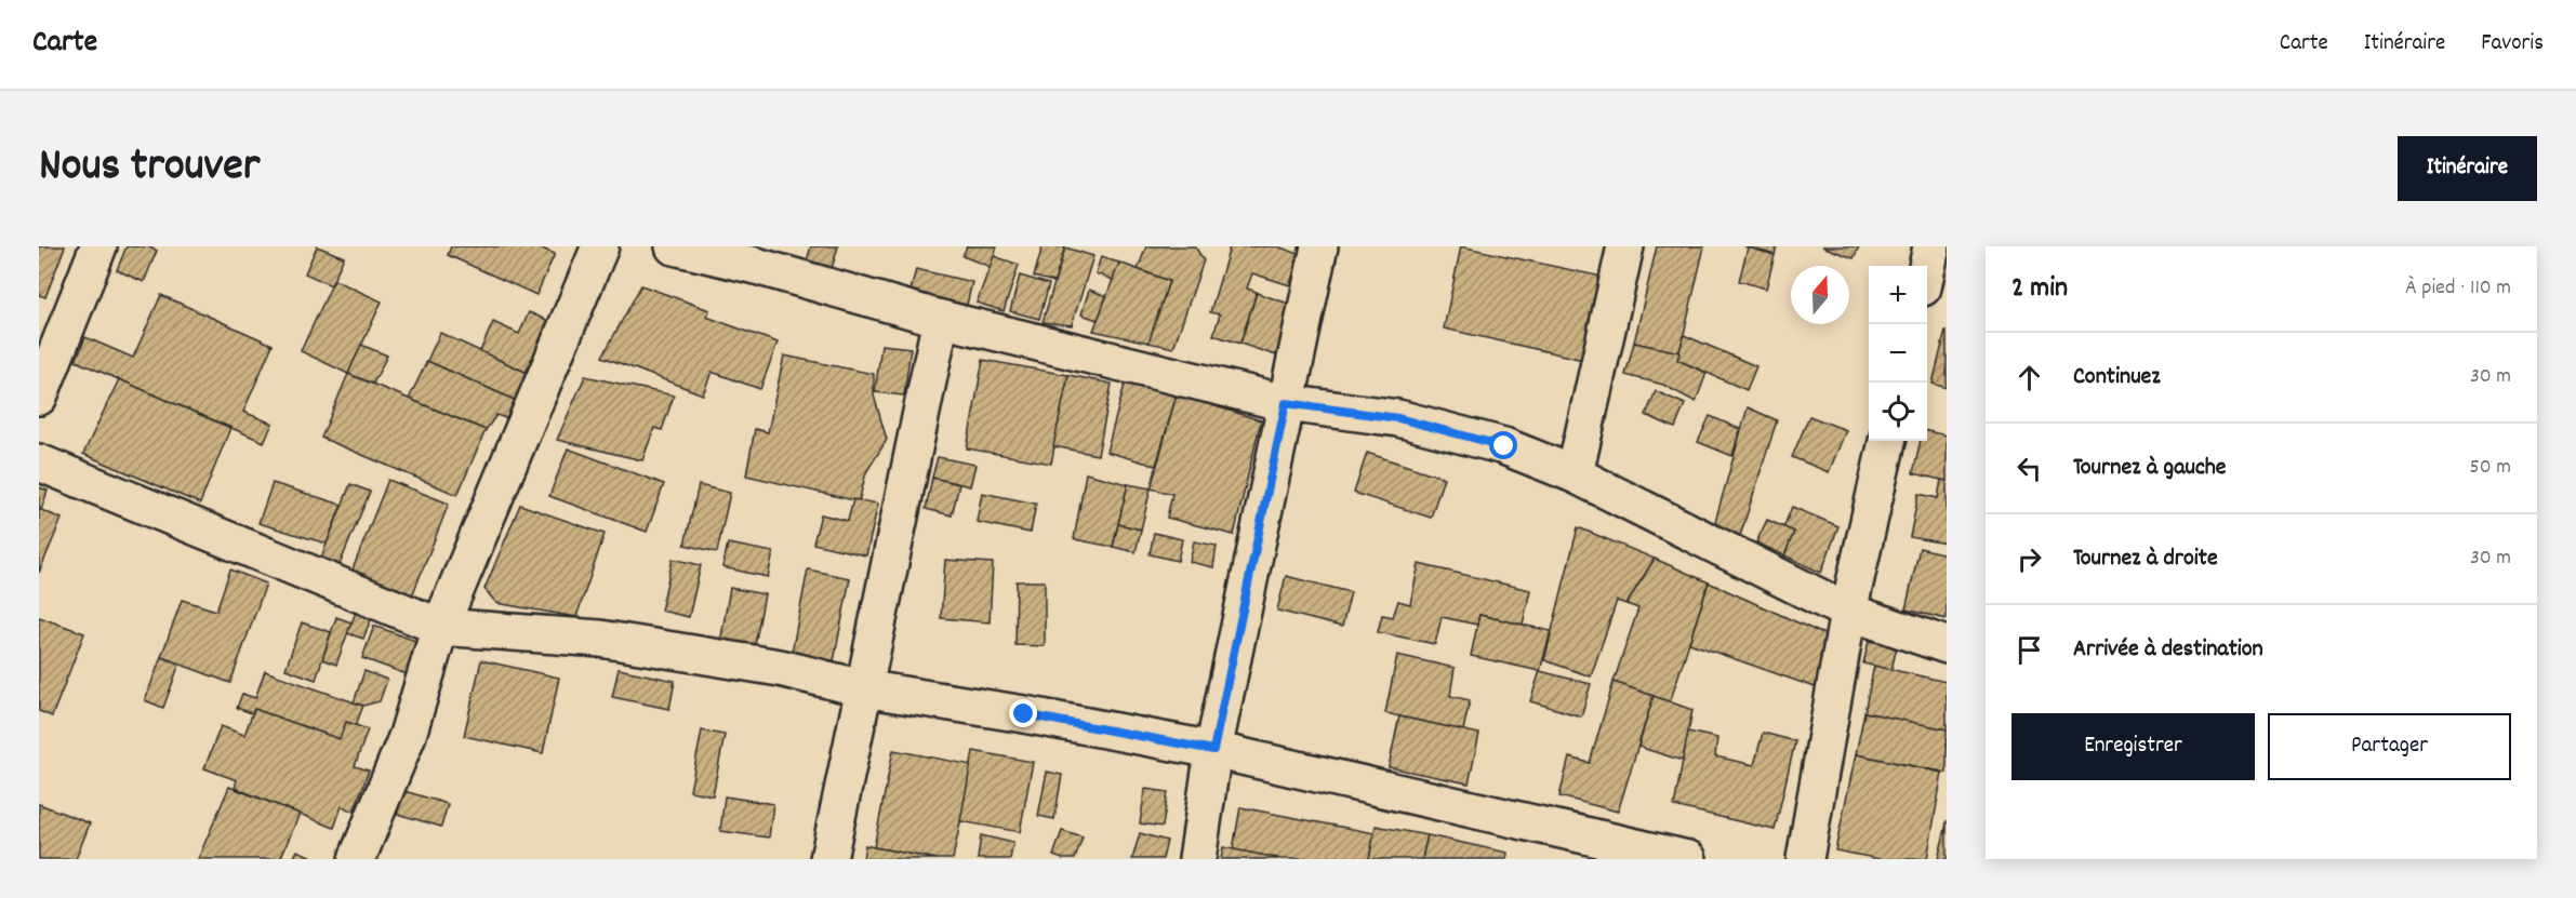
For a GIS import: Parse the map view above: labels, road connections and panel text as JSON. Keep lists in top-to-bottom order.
{
  "north": "top",
  "page": {
    "header": "Carte",
    "nav": ["Carte", "Itinéraire", "Favoris"],
    "title": "Nous trouver",
    "buttons": [
      "Itinéraire",
      ["Enregistrer", "Partager"]
    ],
    "heading": ["2 min", "À pied · 110 m"],
    "map_buttons": ["+", "−"],
    "list": [
      ["Continuez", "30 m"],
      ["Tournez à gauche", "50 m"],
      ["Tournez à droite", "30 m"],
      "Arrivée à destination"
    ]
  }
}
